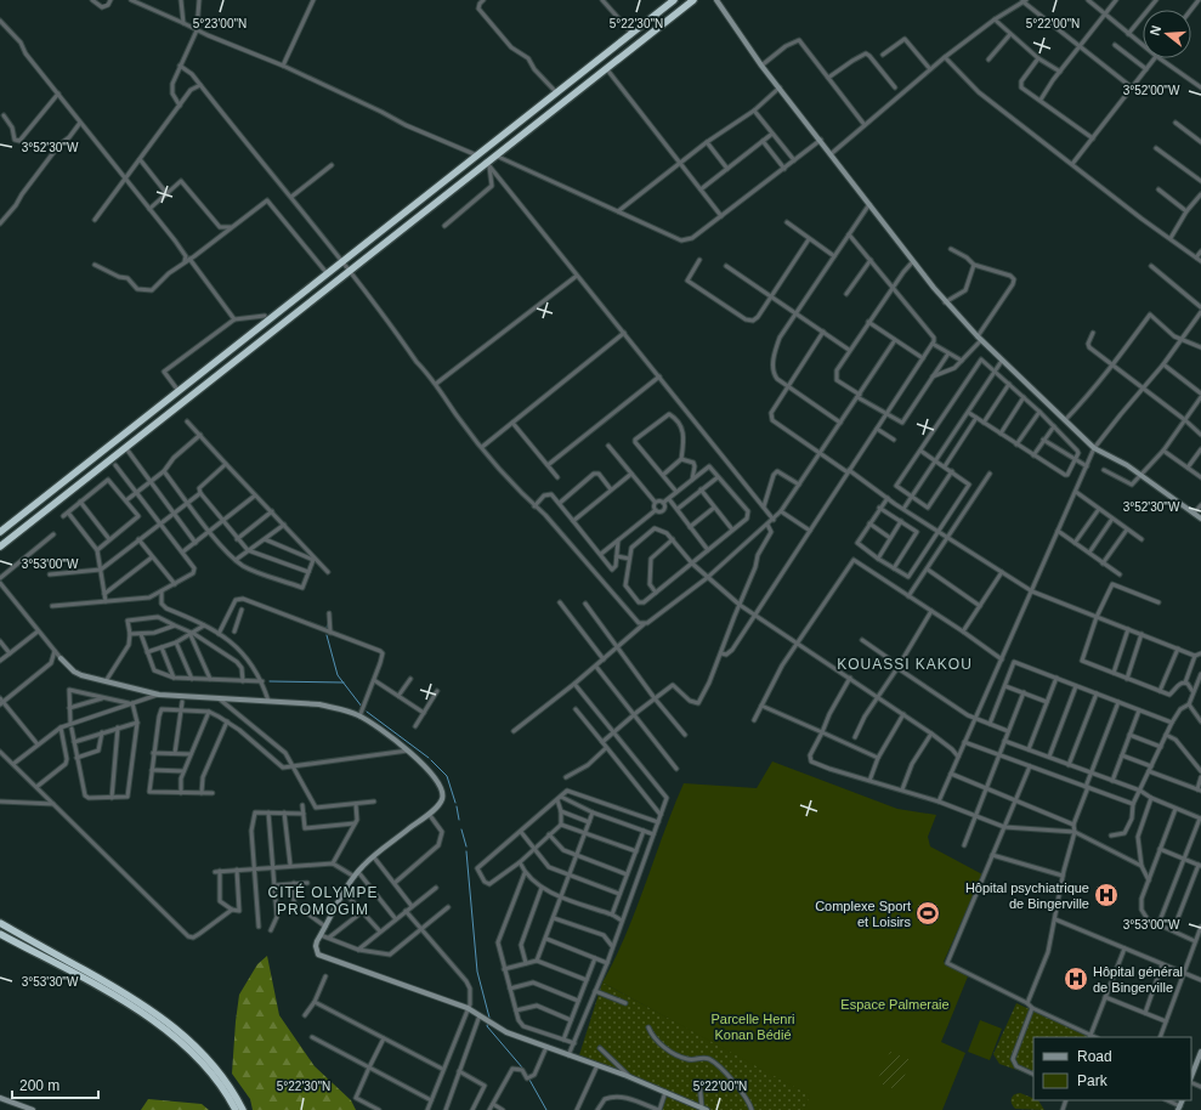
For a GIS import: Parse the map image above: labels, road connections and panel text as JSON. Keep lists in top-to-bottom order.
{
  "districts": ["KOUASSI KAKOU", "CITÉ OLYMPE PROMOGIM"],
  "parks": ["Espace Palmeraie", "Parcelle Henri Konan Bédié"],
  "places": {
    "hospital": ["Hôpital psychiatrique de Bingerville", "Hôpital général de Bingerville"],
    "sports": ["Complexe Sport et Loisirs"]
  },
  "legend": ["Road", "Park"],
  "scale_bar": "200 m",
  "north": "left",
  "coordinates": [
    "5°23'00\"N",
    "5°22'30\"N",
    "5°22'00\"N",
    "3°52'00\"W",
    "3°52'30\"W",
    "3°53'00\"W",
    "3°53'30\"W"
  ]
}
